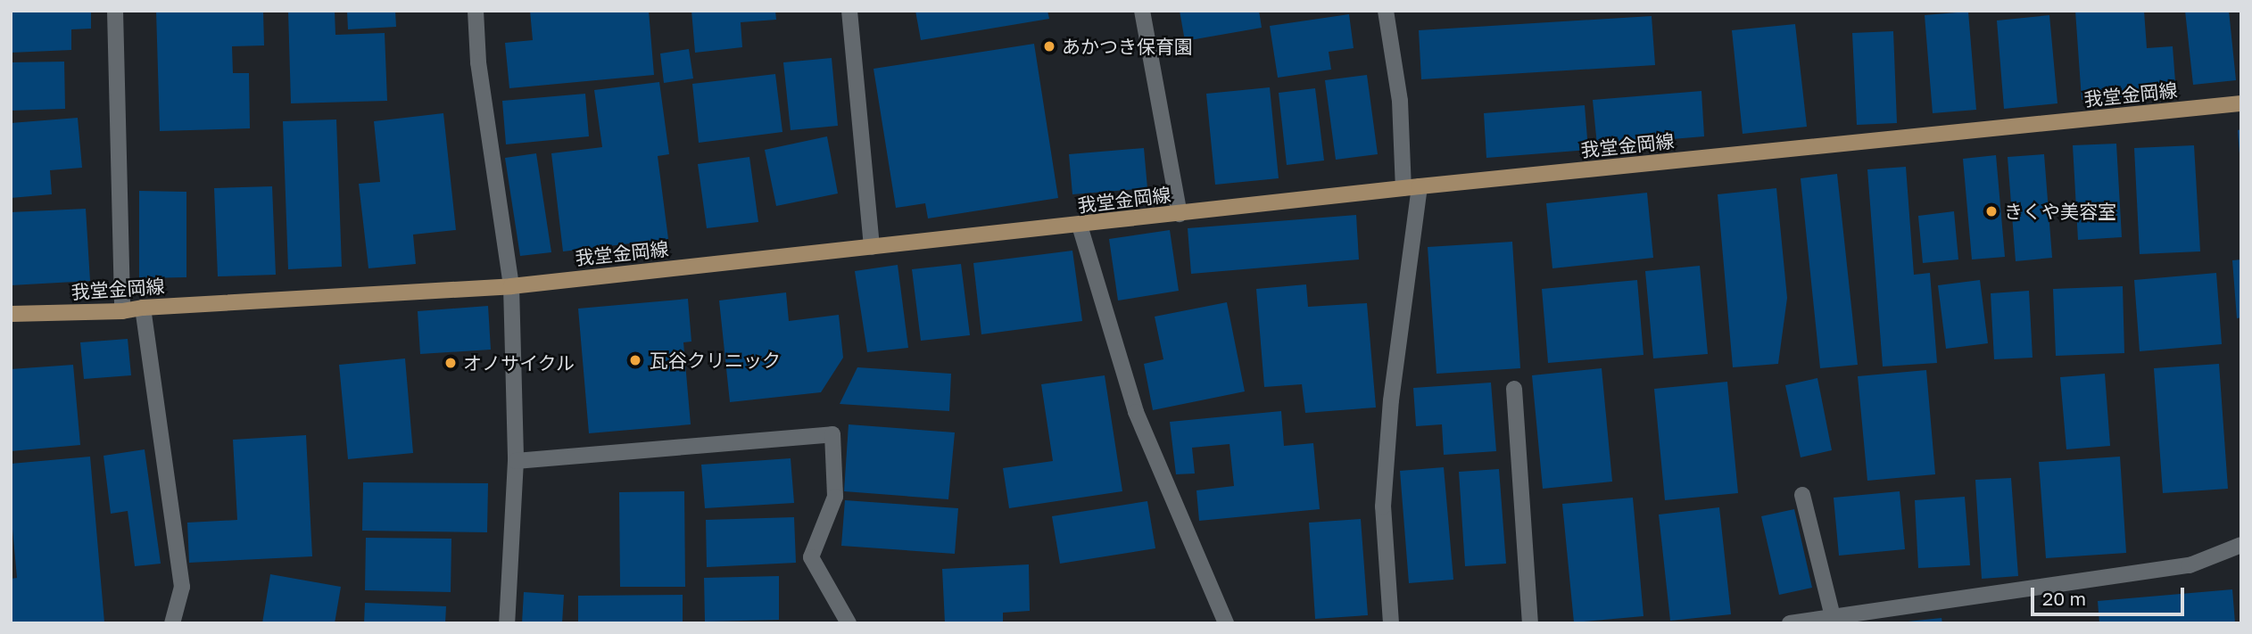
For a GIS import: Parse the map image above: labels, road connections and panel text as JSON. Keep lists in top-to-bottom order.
{
  "streets": {
    "main road": ["我堂金岡線"]
  },
  "places": [
    "あかつき保育園",
    "きくや美容室",
    "瓦谷クリニック",
    "オノサイクル"
  ],
  "scale_bar": "20 m"
}
